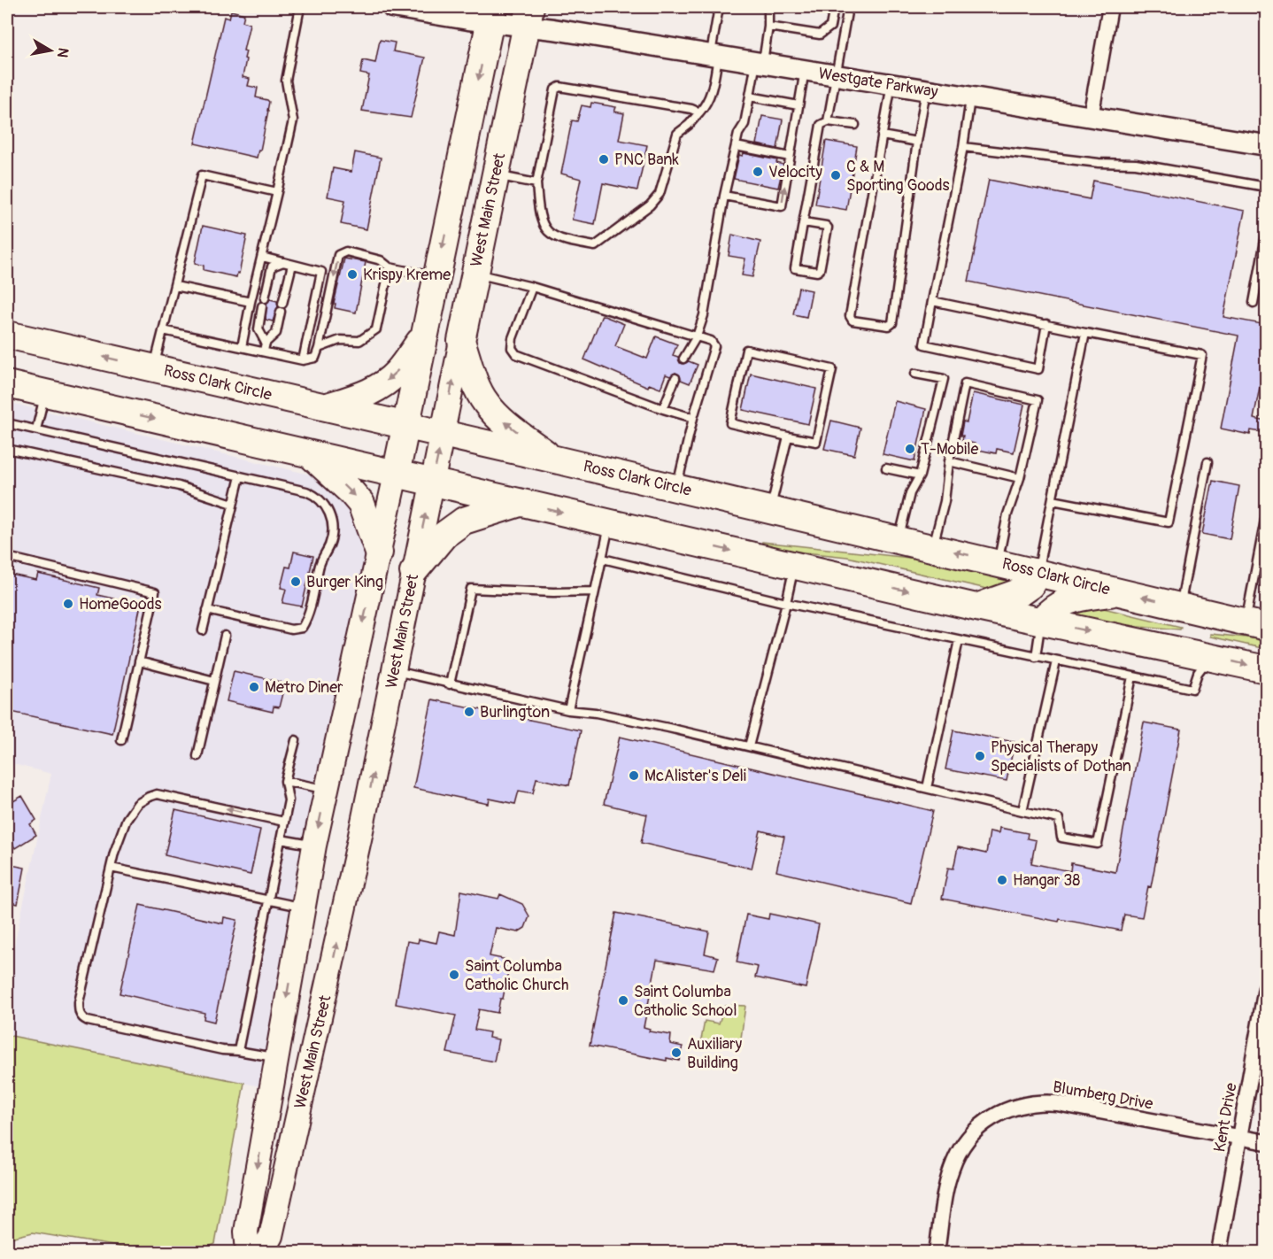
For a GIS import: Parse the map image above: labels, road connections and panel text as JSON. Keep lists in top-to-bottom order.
{
  "streets": {
    "highway": ["West Main Street", "Ross Clark Circle"],
    "main road": ["Westgate Parkway"],
    "street": ["Blumberg Drive", "Kent Drive"]
  },
  "crossings": [
    ["Westgate Parkway", "West Main Street"],
    ["West Main Street", "Ross Clark Circle"],
    ["Blumberg Drive", "Kent Drive"]
  ],
  "places": [
    "PNC Bank",
    "Velocity",
    "C & M Sporting Goods",
    "Krispy Kreme",
    "T-Mobile",
    "Burger King",
    "HomeGoods",
    "Metro Diner",
    "Burlington",
    "Physical Therapy Specialists of Dothan",
    "McAlister's Deli",
    "Hangar 38",
    "Saint Columba Catholic Church",
    "Saint Columba Catholic School",
    "Auxiliary Building"
  ],
  "north": "right"
}
